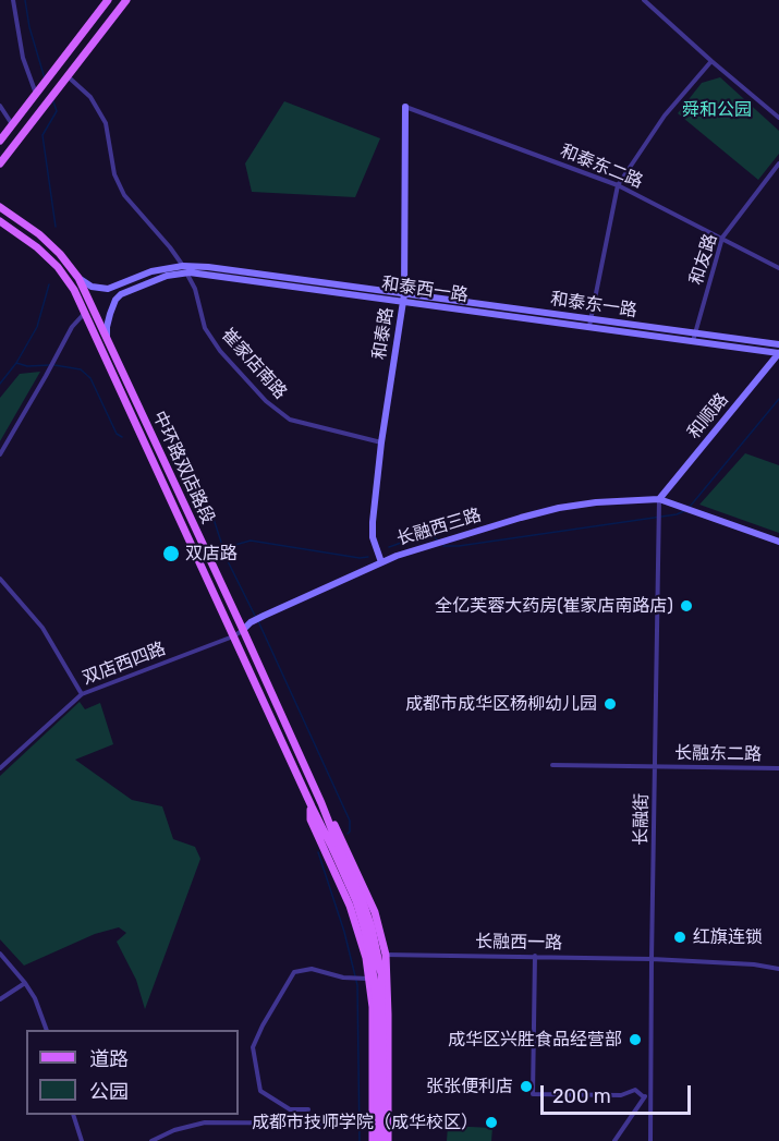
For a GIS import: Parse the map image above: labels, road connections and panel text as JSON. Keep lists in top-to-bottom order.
{
  "streets": {
    "main road": ["中环路双店路段"],
    "street": [
      "和泰东二路",
      "和友路",
      "和泰西一路",
      "和泰东一路",
      "和泰路",
      "崔家店南路",
      "和顺路",
      "长融西三路",
      "双店西四路",
      "长融东二路",
      "长融街",
      "长融西一路"
    ]
  },
  "crossings": [
    ["和泰东二路", "和友路"],
    ["和泰东二路", "和泰路"],
    ["和友路", "和泰东一路"],
    ["和泰西一路", "和泰东一路"],
    ["和泰西一路", "和泰路"],
    ["和泰西一路", "崔家店南路"],
    ["和泰西一路", "中环路双店路段"],
    ["和泰东一路", "和泰路"],
    ["和泰路", "崔家店南路"],
    ["和泰路", "长融西三路"],
    ["和顺路", "长融西三路"],
    ["和顺路", "长融街"],
    ["中环路双店路段", "长融西三路"],
    ["中环路双店路段", "双店西四路"],
    ["长融西三路", "双店西四路"],
    ["长融西三路", "长融街"],
    ["长融东二路", "长融街"],
    ["长融街", "长融西一路"]
  ],
  "parks": ["舜和公园"],
  "places": [
    "双店路",
    "全亿芙蓉大药房(崔家店南路店)",
    "成都市成华区杨柳幼儿园",
    "红旗连锁",
    "成华区兴胜食品经营部",
    "张张便利店",
    "成都市技师学院（成华校区）"
  ],
  "legend": ["道路", "公园"],
  "scale_bar": "200 m"
}
